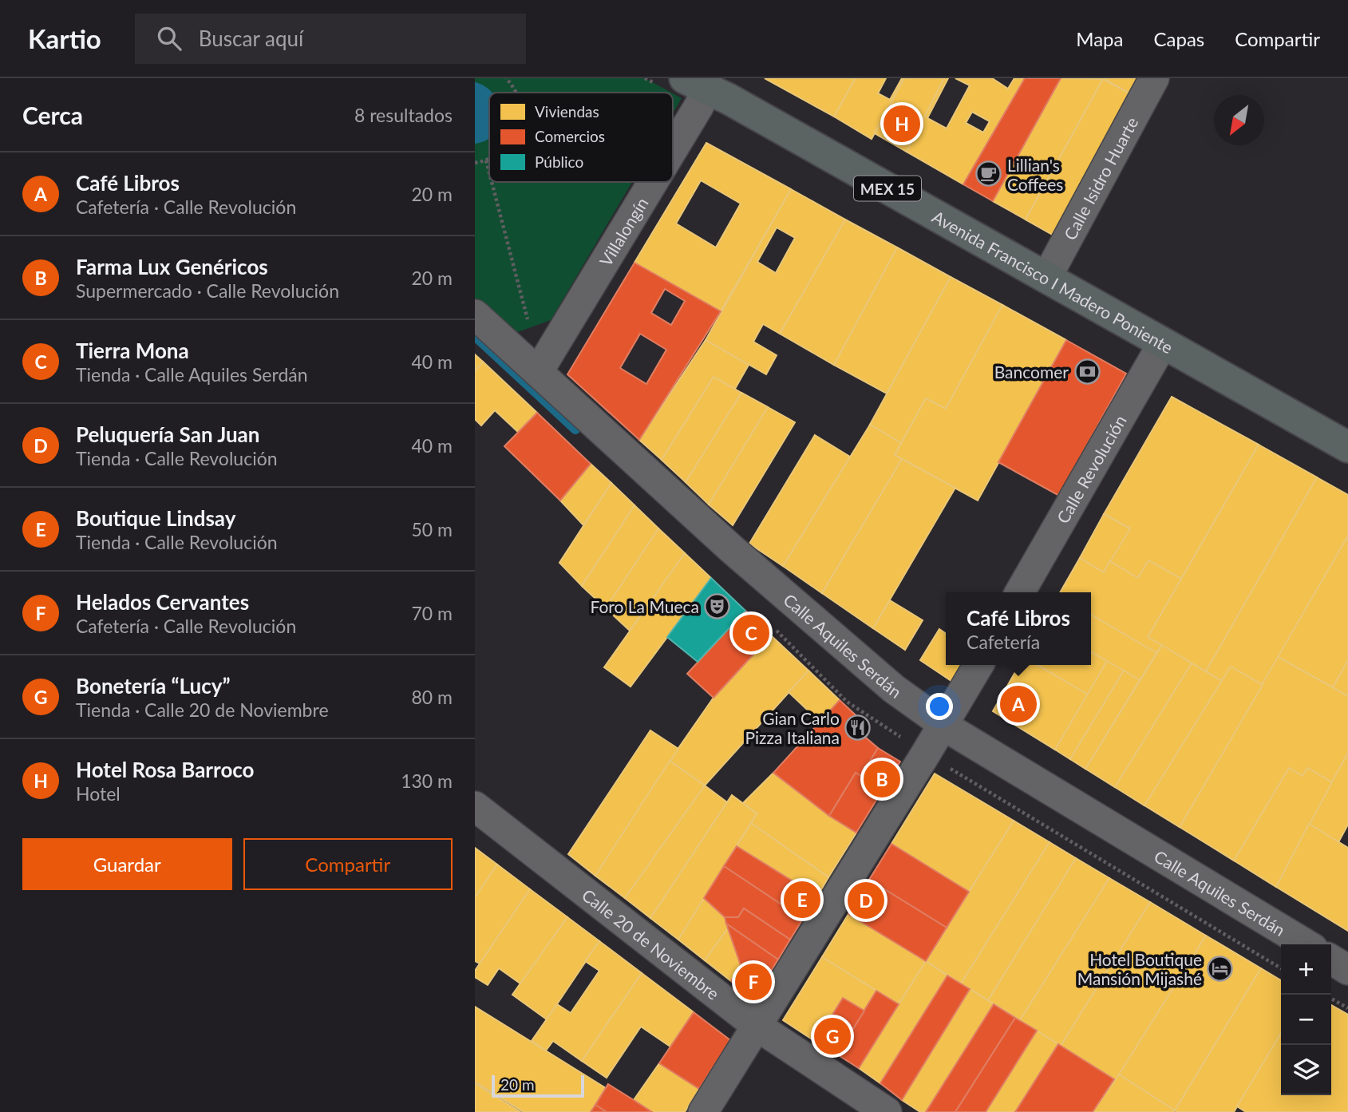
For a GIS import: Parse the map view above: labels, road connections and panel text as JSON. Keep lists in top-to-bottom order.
{
  "streets": {
    "main road": ["MEX 15", "Avenida Francisco I Madero Poniente"],
    "street": [
      "Calle Isidro Huarte",
      "Villalongín",
      "Calle Revolución",
      "Calle Aquiles Serdán",
      "Calle 20 de Noviembre"
    ]
  },
  "crossings": [
    ["Calle Isidro Huarte", "Avenida Francisco I Madero Poniente"],
    ["Villalongín", "Avenida Francisco I Madero Poniente"],
    ["Villalongín", "Calle Aquiles Serdán"],
    ["Avenida Francisco I Madero Poniente", "Calle Revolución"]
  ],
  "places": {
    "cafe": ["Lillian's Coffees"],
    "bank": ["Bancomer"],
    "theatre": ["Foro La Mueca"],
    "restaurant": ["Gian Carlo Pizza Italiana"],
    "hotel": ["Hotel Boutique Mansión Mijashé"]
  },
  "legend": ["Viviendas", "Comercios", "Público"],
  "scale_bar": "20 m",
  "north": "bottom left",
  "page": {
    "header": "Kartio",
    "search": "Buscar aquí",
    "nav": ["Mapa", "Capas", "Compartir"],
    "heading": ["Cerca", "8 resultados"],
    "pins": [
      "H",
      "C",
      "A",
      "B",
      "E",
      "D",
      "F",
      "G"
    ],
    "list": [
      {
        "mark": "A",
        "name": "Café Libros",
        "note": "Cafetería · Calle Revolución",
        "value": "20 m"
      },
      {
        "mark": "B",
        "name": "Farma Lux Genéricos",
        "note": "Supermercado · Calle Revolución",
        "value": "20 m"
      },
      {
        "mark": "C",
        "name": "Tierra Mona",
        "note": "Tienda · Calle Aquiles Serdán",
        "value": "40 m"
      },
      {
        "mark": "D",
        "name": "Peluquería San Juan",
        "note": "Tienda · Calle Revolución",
        "value": "40 m"
      },
      {
        "mark": "E",
        "name": "Boutique Lindsay",
        "note": "Tienda · Calle Revolución",
        "value": "50 m"
      },
      {
        "mark": "F",
        "name": "Helados Cervantes",
        "note": "Cafetería · Calle Revolución",
        "value": "70 m"
      },
      {
        "mark": "G",
        "name": "Bonetería “Lucy”",
        "note": "Tienda · Calle 20 de Noviembre",
        "value": "80 m"
      },
      {
        "mark": "H",
        "name": "Hotel Rosa Barroco",
        "note": "Hotel",
        "value": "130 m"
      }
    ],
    "popup": ["Café Libros", "Cafetería"],
    "buttons": ["Guardar", "Compartir"],
    "map_buttons": ["+", "−"],
    "scale": "20 m"
  }
}
